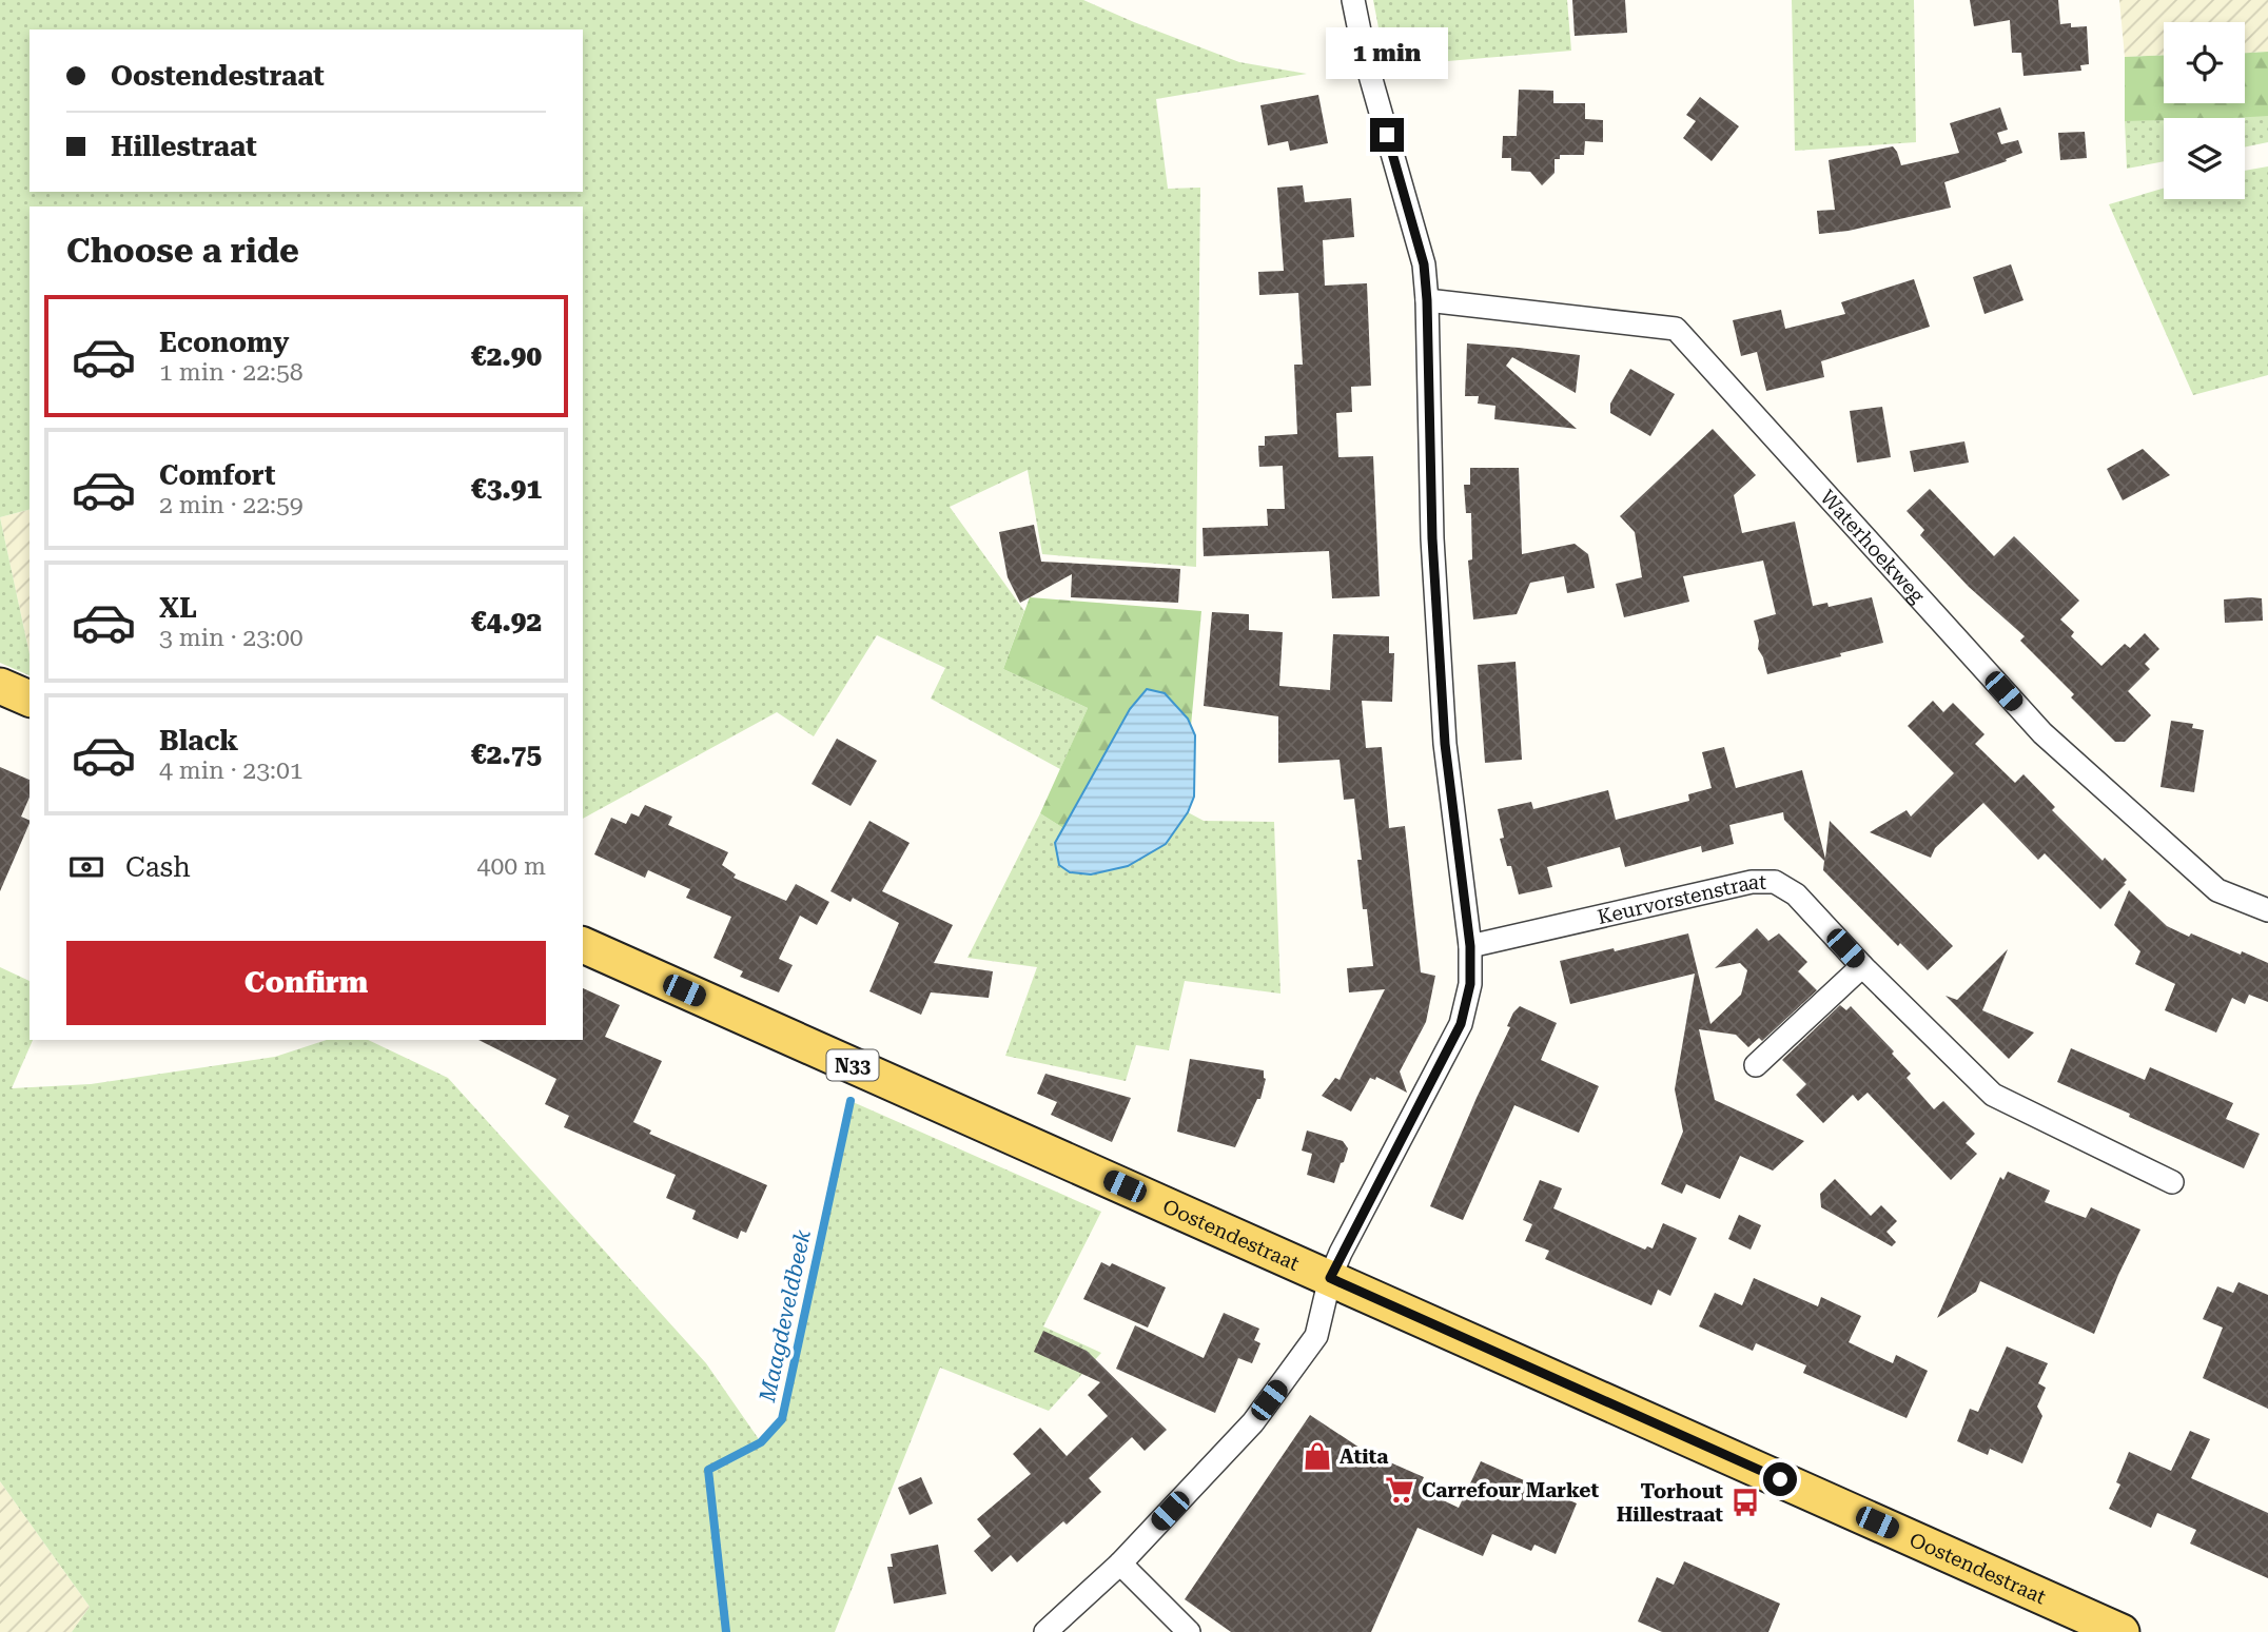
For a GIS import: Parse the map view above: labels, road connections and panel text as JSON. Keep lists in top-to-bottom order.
{
  "streets": {
    "main road": ["N33", "Oostendestraat"],
    "street": ["Waterhoekweg", "Keurvorstenstraat"]
  },
  "water": ["Maagdeveldbeek"],
  "places": {
    "shop": ["Atita"],
    "supermarket": ["Carrefour Market"],
    "bus stop": ["Torhout Hillestraat"]
  },
  "page": {
    "bubble": "1 min",
    "banner": ["Oostendestraat", "Hillestraat"],
    "heading": "Choose a ride",
    "list": [
      {
        "name": "Economy",
        "note": "1 min · 22:58",
        "value": "€2.90"
      },
      {
        "name": "Comfort",
        "note": "2 min · 22:59",
        "value": "€3.91"
      },
      {
        "name": "XL",
        "note": "3 min · 23:00",
        "value": "€4.92"
      },
      {
        "name": "Black",
        "note": "4 min · 23:01",
        "value": "€2.75"
      }
    ],
    "pay": ["Cash", "400 m"],
    "buttons": "Confirm"
  }
}
